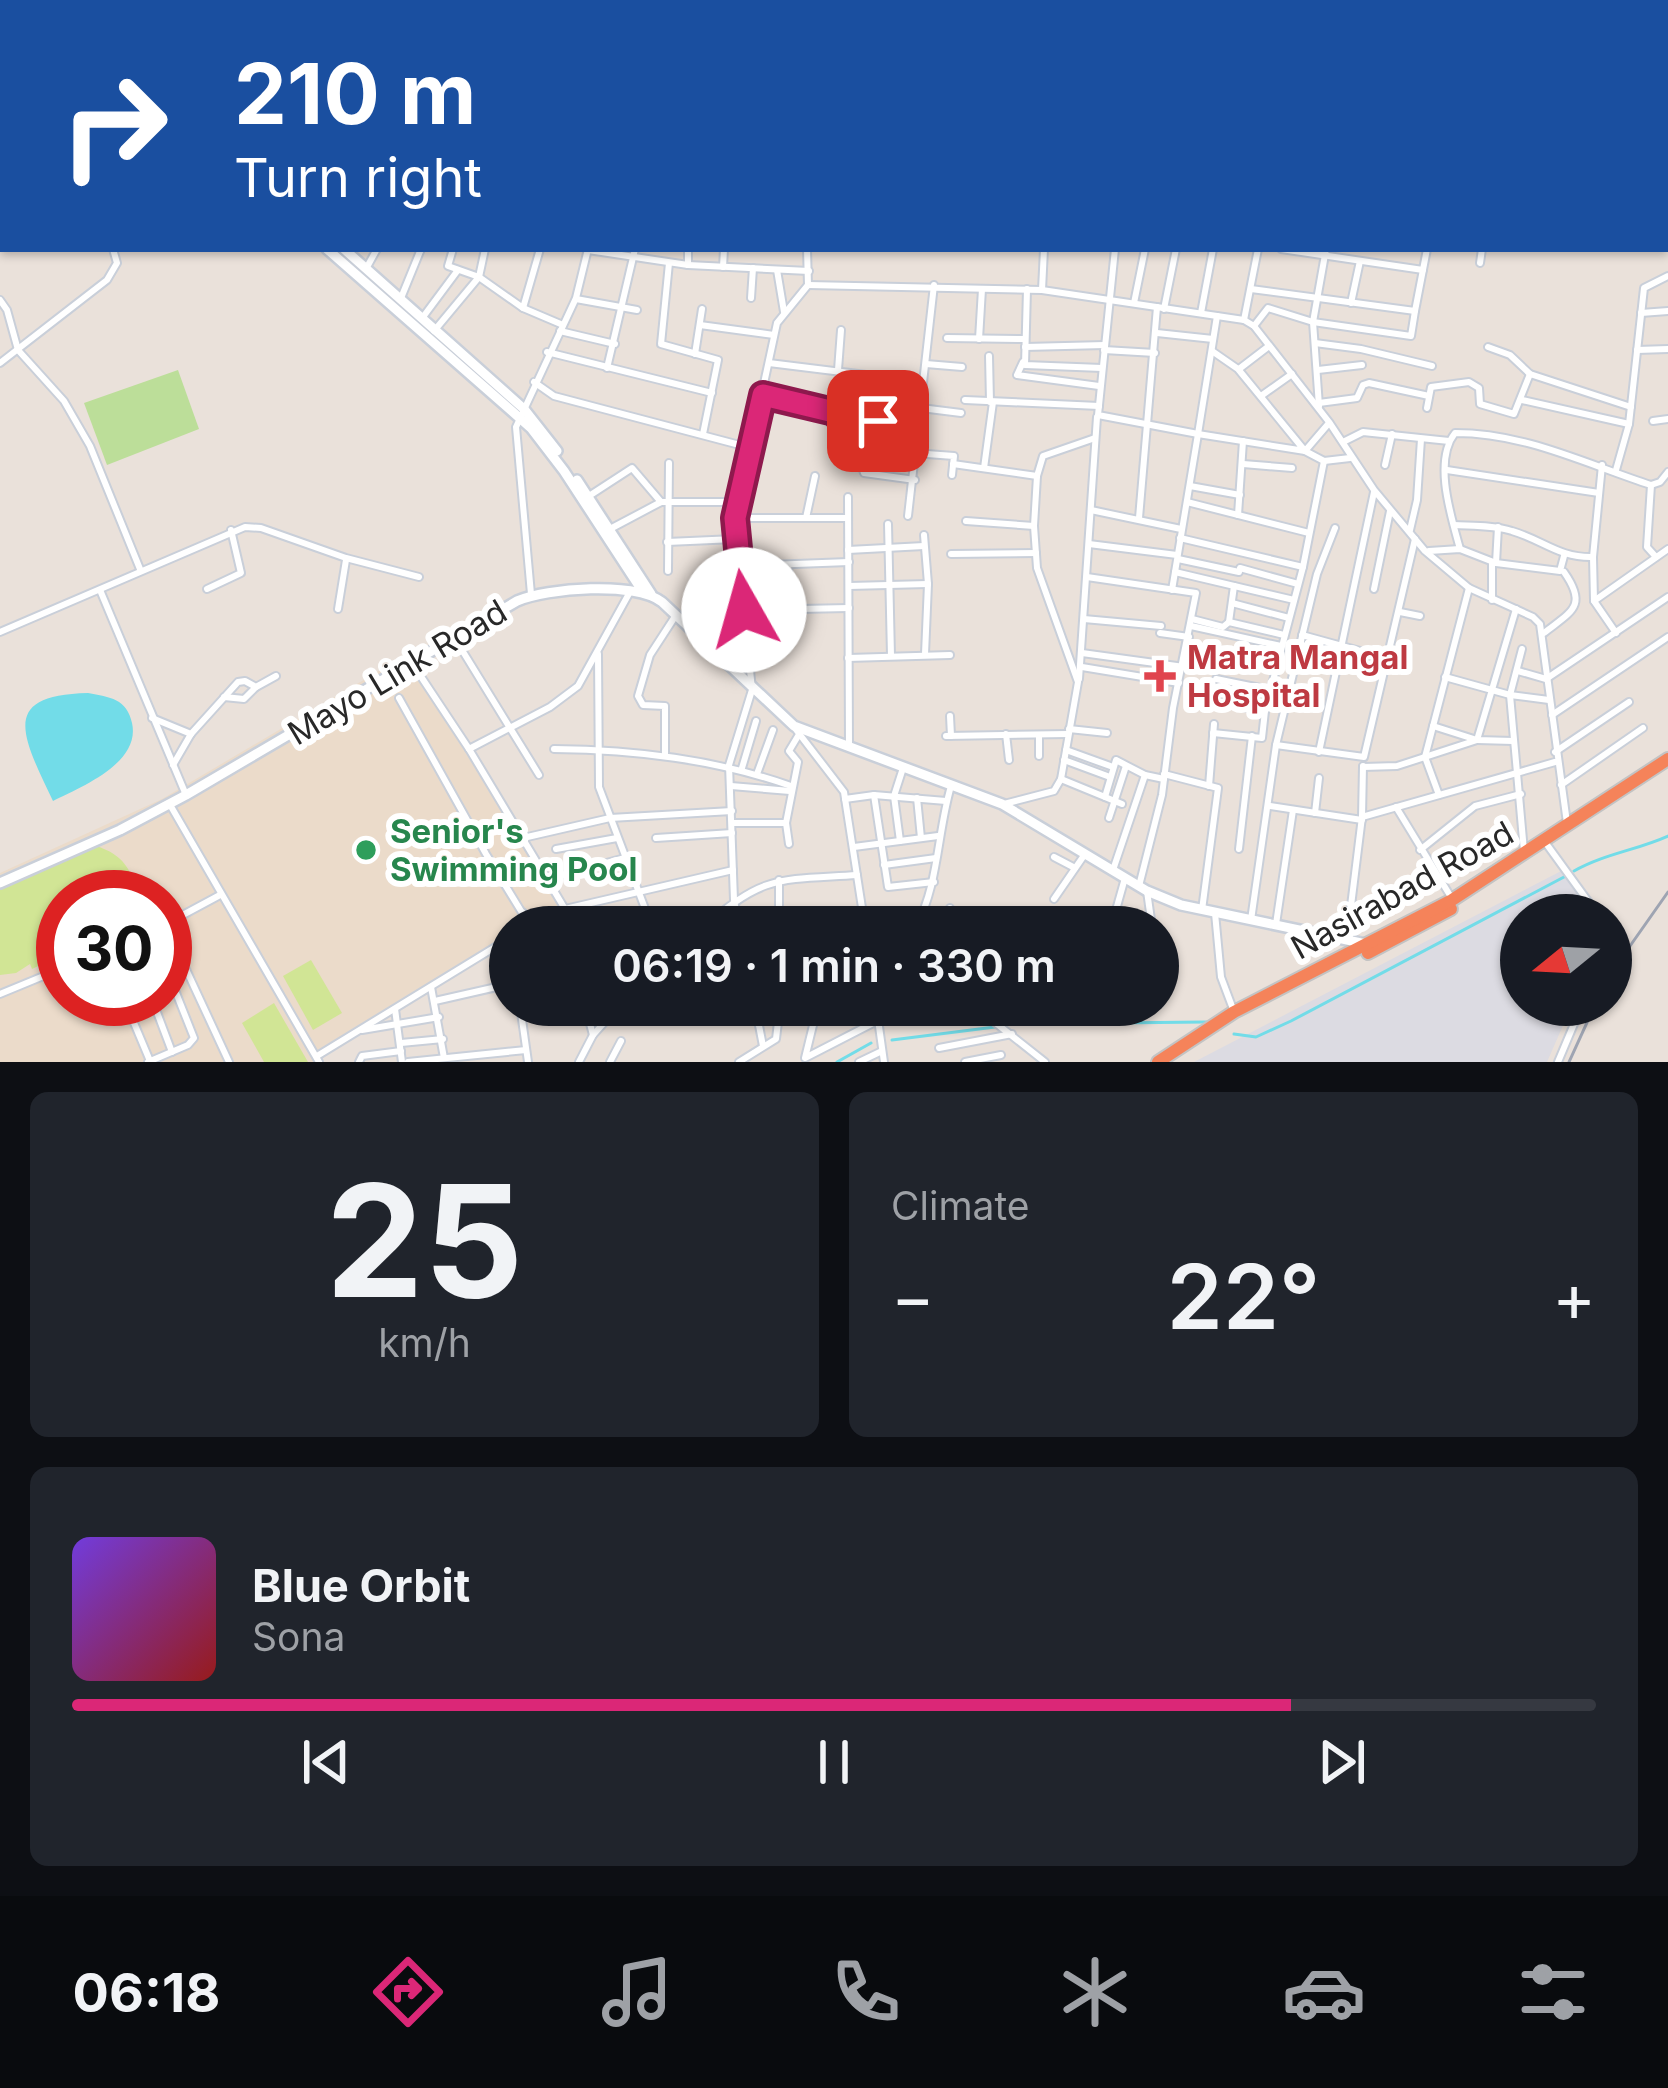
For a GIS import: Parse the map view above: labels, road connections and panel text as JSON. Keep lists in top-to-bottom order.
{
  "streets": {
    "highway": ["Nasirabad Road"],
    "street": ["Mayo Link Road"]
  },
  "places": {
    "health": ["Matra Mangal Hospital"],
    "other": ["Senior's Swimming Pool"]
  },
  "north": "left",
  "page": {
    "turn": ["210 m", "Turn right"],
    "limit": "30",
    "trip": "06:19 · 1 min · 330 m",
    "tile": [
      ["25", "km/h"],
      "Climate"
    ],
    "heat": ["−", "22°", "+"],
    "song": ["Blue Orbit", "Sona"],
    "tabs": "06:18"
  }
}
